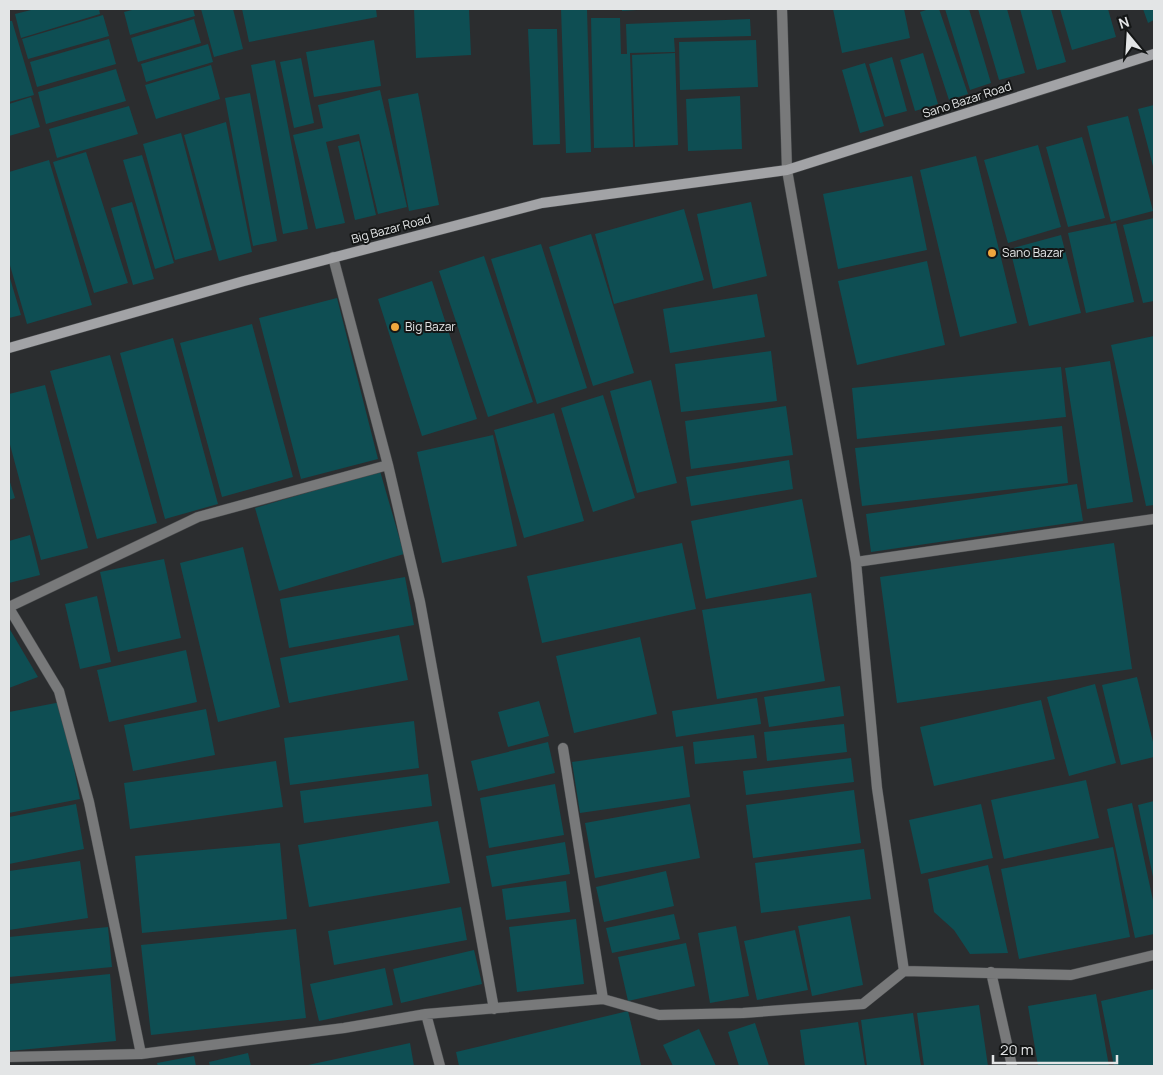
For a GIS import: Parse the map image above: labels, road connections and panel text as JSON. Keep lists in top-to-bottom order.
{
  "streets": {
    "street": ["Sano Bazar Road", "Big Bazar Road"]
  },
  "crossings": [
    ["Sano Bazar Road", "Big Bazar Road"]
  ],
  "places": ["Sano Bazar", "Big Bazar"],
  "scale_bar": "20 m",
  "north": "top"
}
